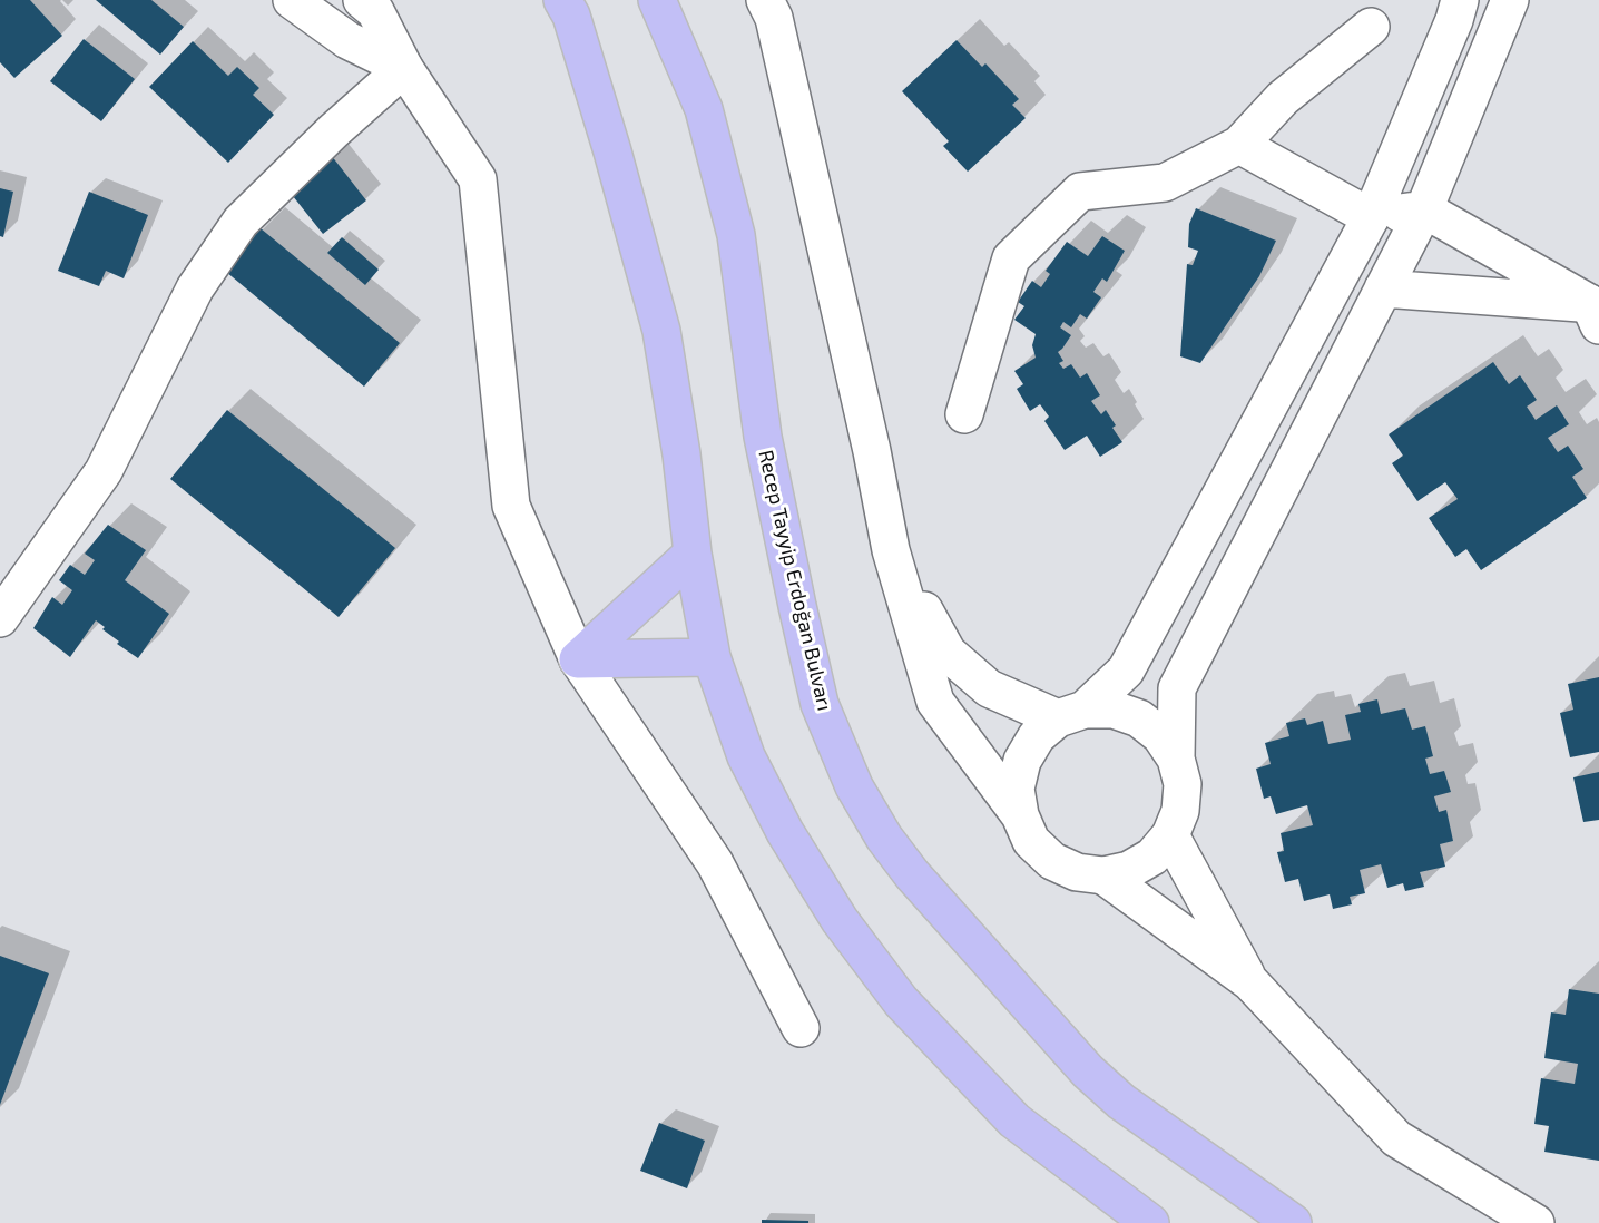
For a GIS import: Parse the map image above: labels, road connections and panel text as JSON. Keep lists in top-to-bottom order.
{
  "streets": {
    "main road": ["Recep Tayyip Erdoğan Bulvarı"]
  }
}
